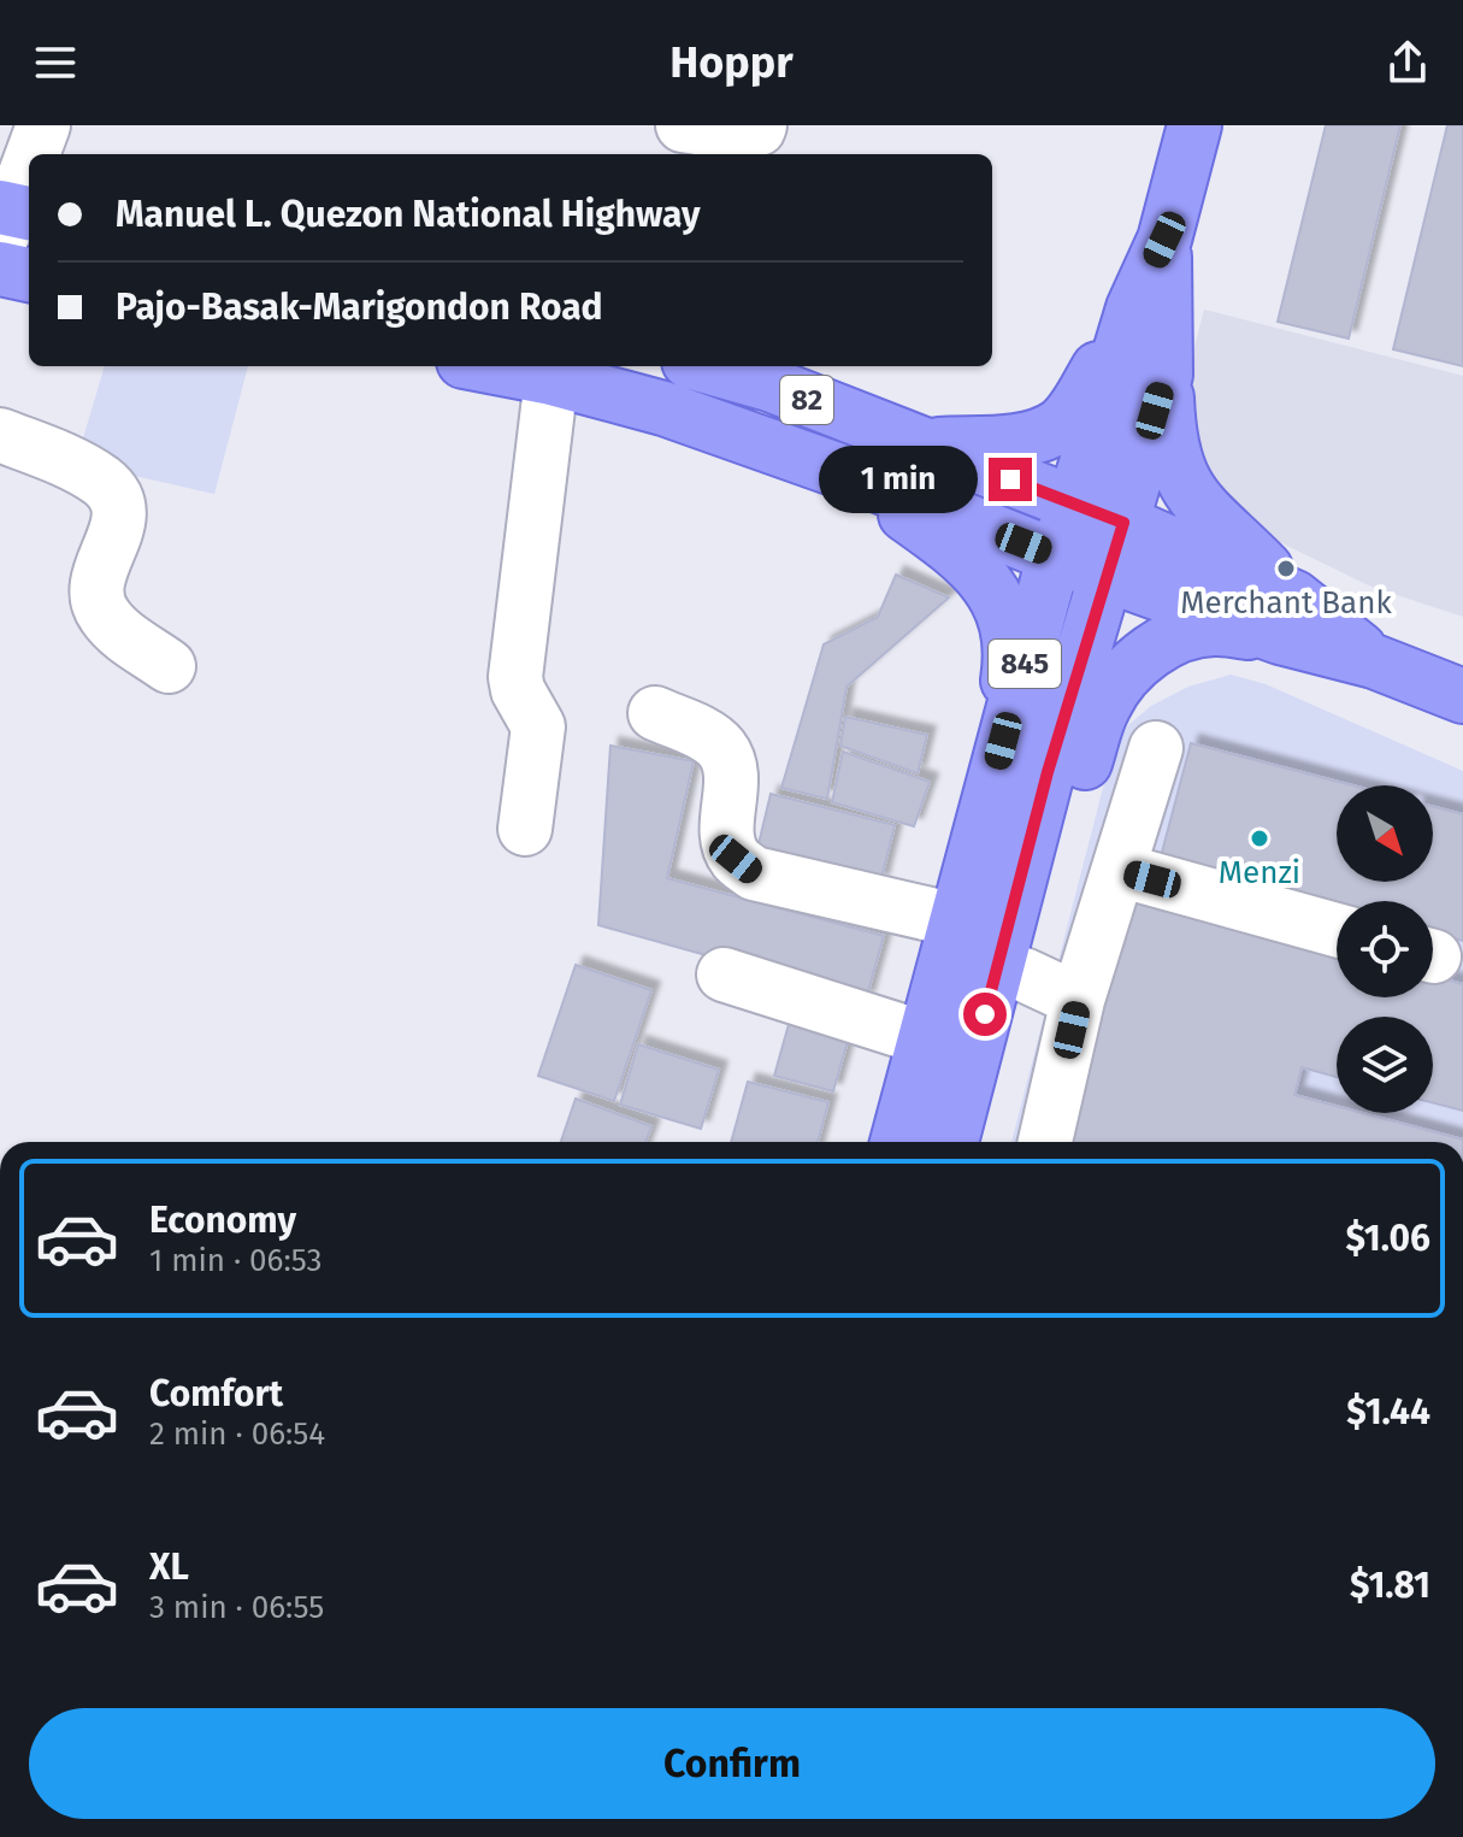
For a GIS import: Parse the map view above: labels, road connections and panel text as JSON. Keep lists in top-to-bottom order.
{
  "streets": {
    "main road": ["82", "845"]
  },
  "crossings": [
    ["82", "845"]
  ],
  "places": ["Merchant Bank", "Menzi"],
  "north": "bottom right",
  "page": {
    "header": "Hoppr",
    "banner": ["Manuel L. Quezon National Highway", "Pajo-Basak-Marigondon Road"],
    "bubble": "1 min",
    "list": [
      {
        "name": "Economy",
        "note": "1 min · 06:53",
        "value": "$1.06"
      },
      {
        "name": "Comfort",
        "note": "2 min · 06:54",
        "value": "$1.44"
      },
      {
        "name": "XL",
        "note": "3 min · 06:55",
        "value": "$1.81"
      }
    ],
    "buttons": "Confirm"
  }
}
